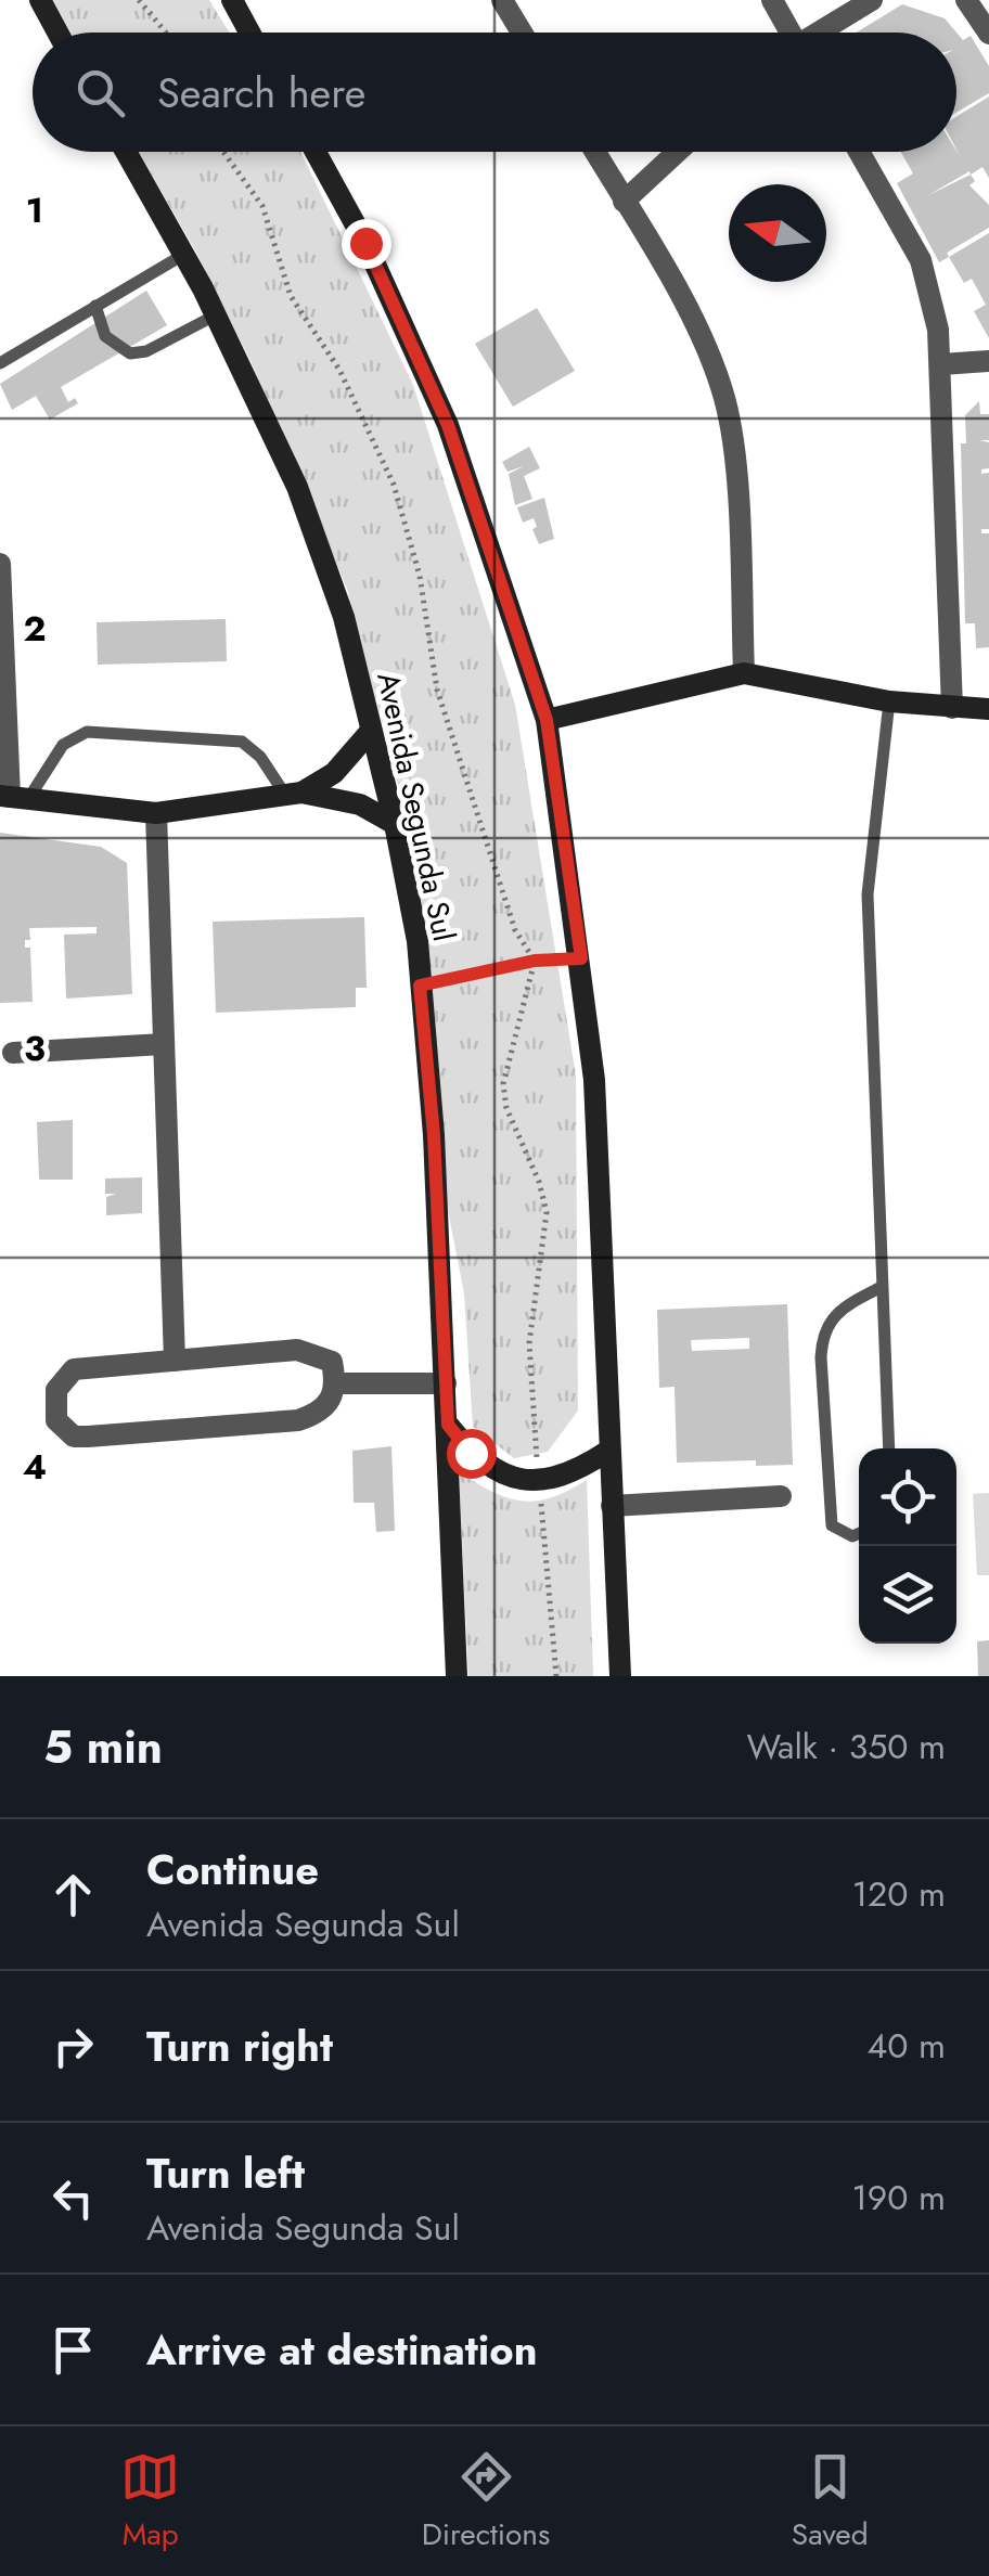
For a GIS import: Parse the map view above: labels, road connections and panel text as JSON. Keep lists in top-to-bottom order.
{
  "streets": {
    "main road": ["Avenida Segunda Sul"]
  },
  "north": "left",
  "page": {
    "search": "Search here",
    "heading": ["5 min", "Walk · 350 m"],
    "list": [
      ["Continue", "Avenida Segunda Sul", "120 m"],
      ["Turn right", "40 m"],
      ["Turn left", "Avenida Segunda Sul", "190 m"],
      "Arrive at destination"
    ],
    "nav": ["Map", "Directions", "Saved"]
  },
  "grid": {
    "rows": [
      "1",
      "2",
      "3",
      "4"
    ]
  }
}
